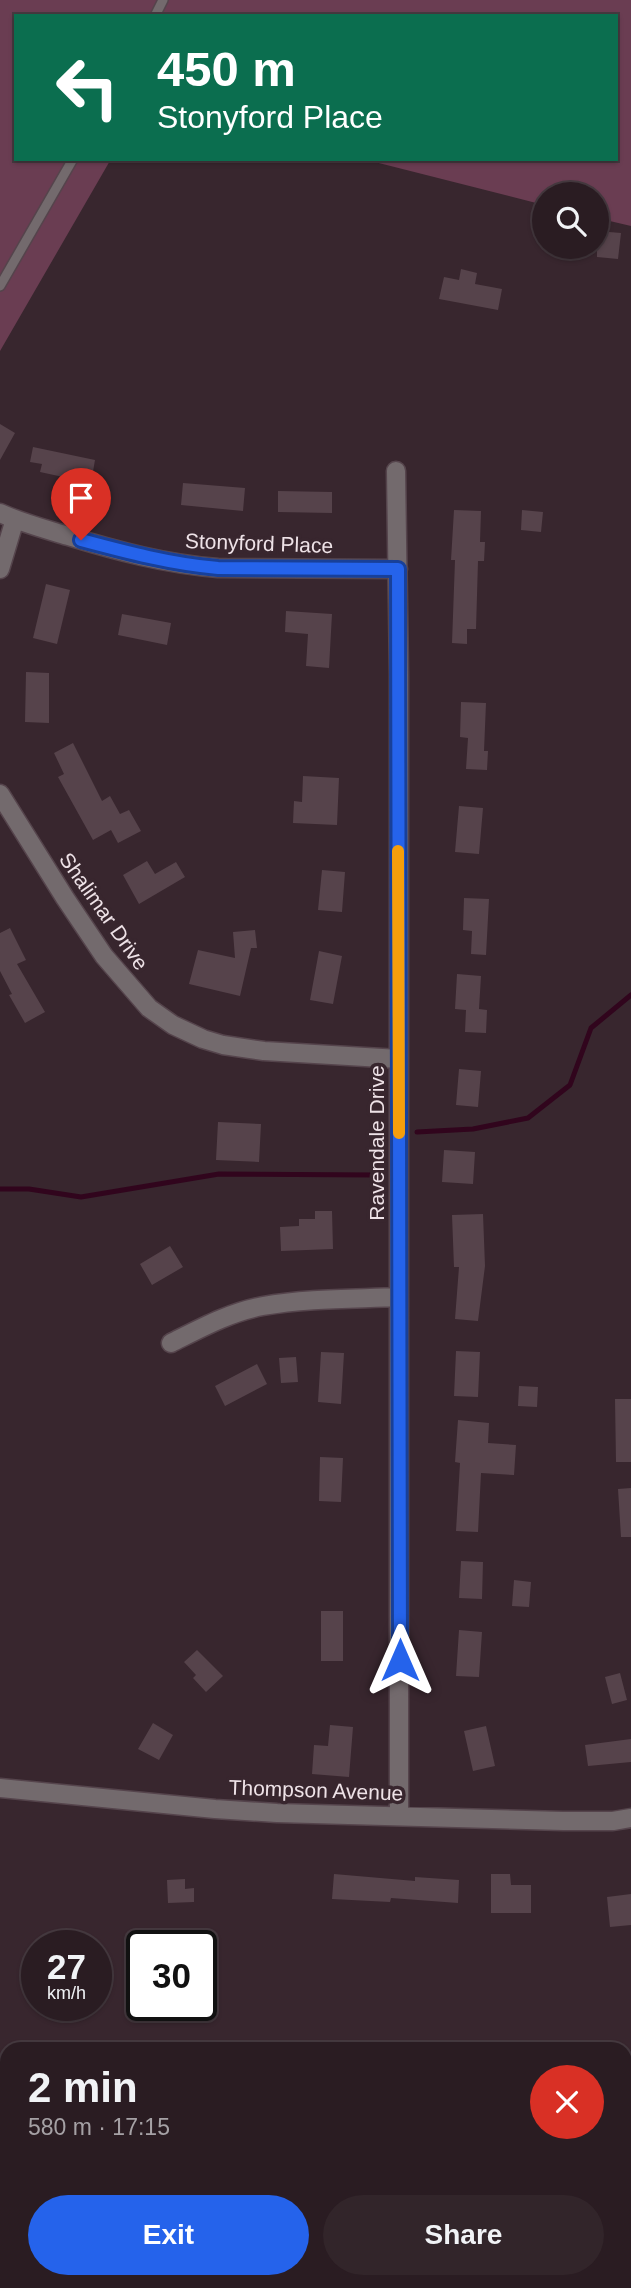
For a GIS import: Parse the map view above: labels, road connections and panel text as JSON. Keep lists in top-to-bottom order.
{
  "streets": {
    "street": [
      "Stonyford Place",
      "Shalimar Drive",
      "Ravendale Drive",
      "Thompson Avenue"
    ]
  },
  "crossings": [
    ["Stonyford Place", "Ravendale Drive"],
    ["Shalimar Drive", "Ravendale Drive"],
    ["Ravendale Drive", "Thompson Avenue"]
  ],
  "page": {
    "turn": ["450 m", "Stonyford Place"],
    "speed": "27 km/h",
    "limit": "30",
    "heading": ["2 min", "580 m · 17:15"],
    "buttons": ["Exit", "Share"]
  }
}
